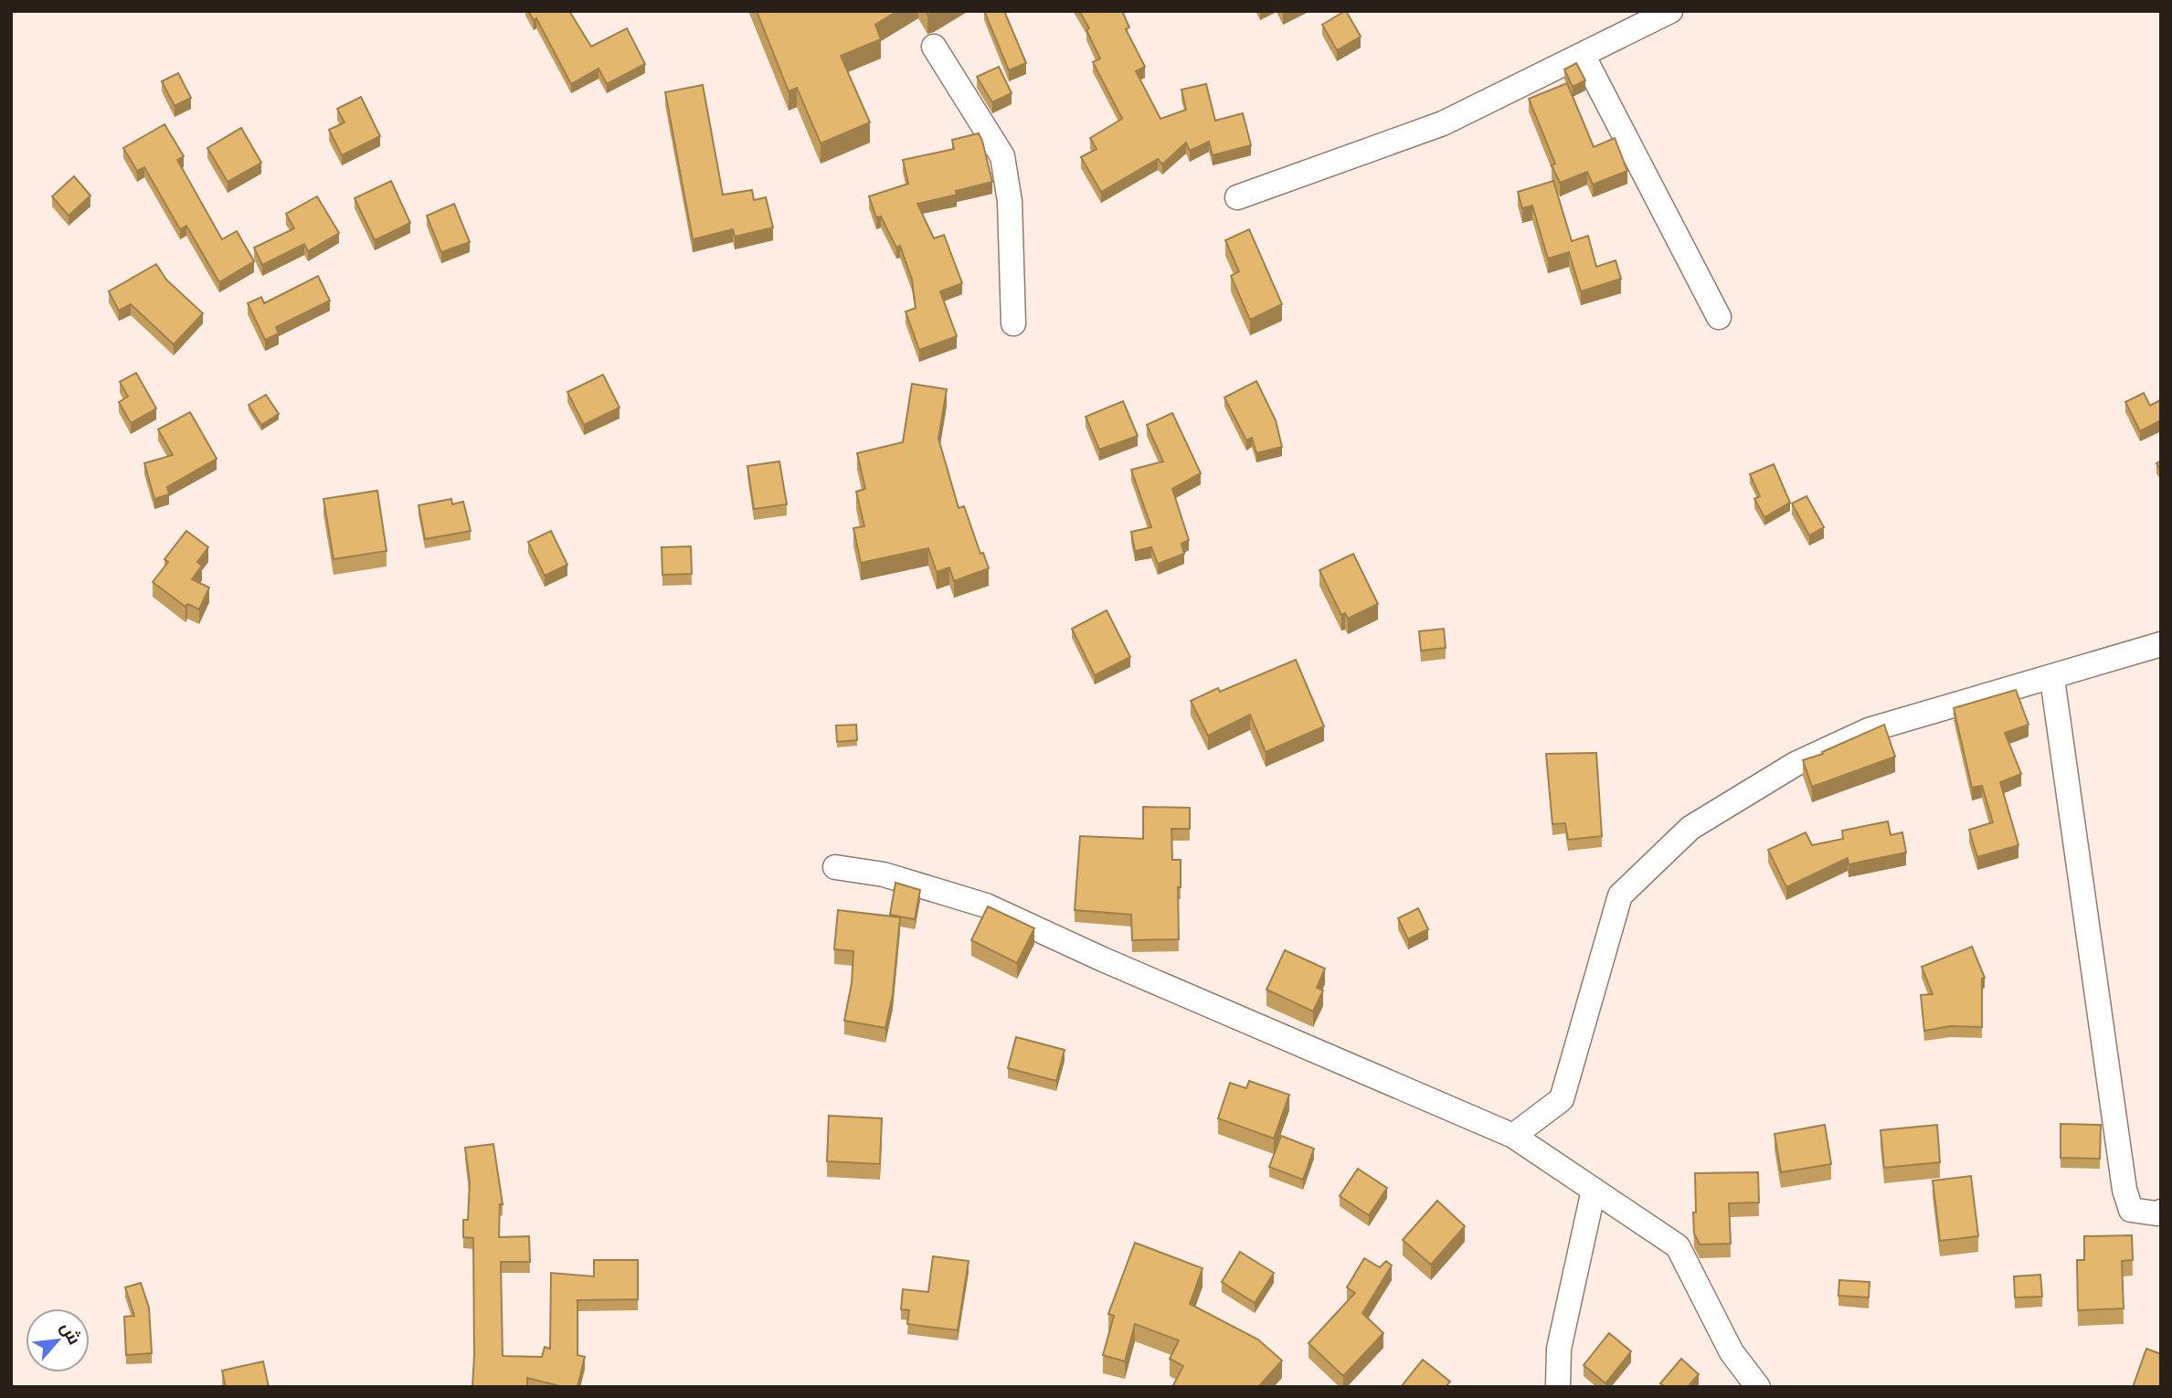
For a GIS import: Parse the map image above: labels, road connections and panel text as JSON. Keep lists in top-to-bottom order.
{
  "north": "top right"
}
